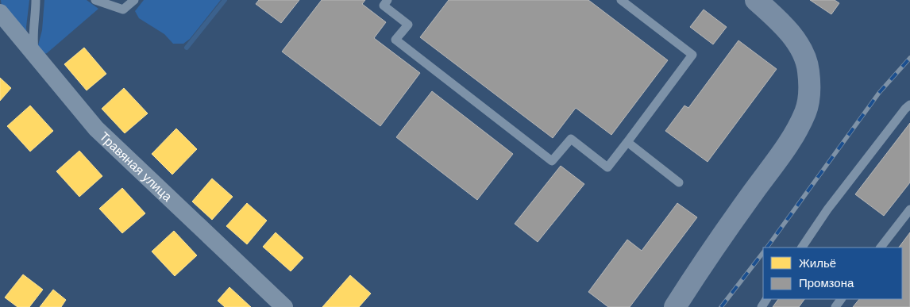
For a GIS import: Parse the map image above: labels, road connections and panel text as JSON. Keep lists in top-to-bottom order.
{
  "streets": {
    "street": ["Травяная улица"]
  },
  "legend": ["Жильё", "Промзона"]
}
